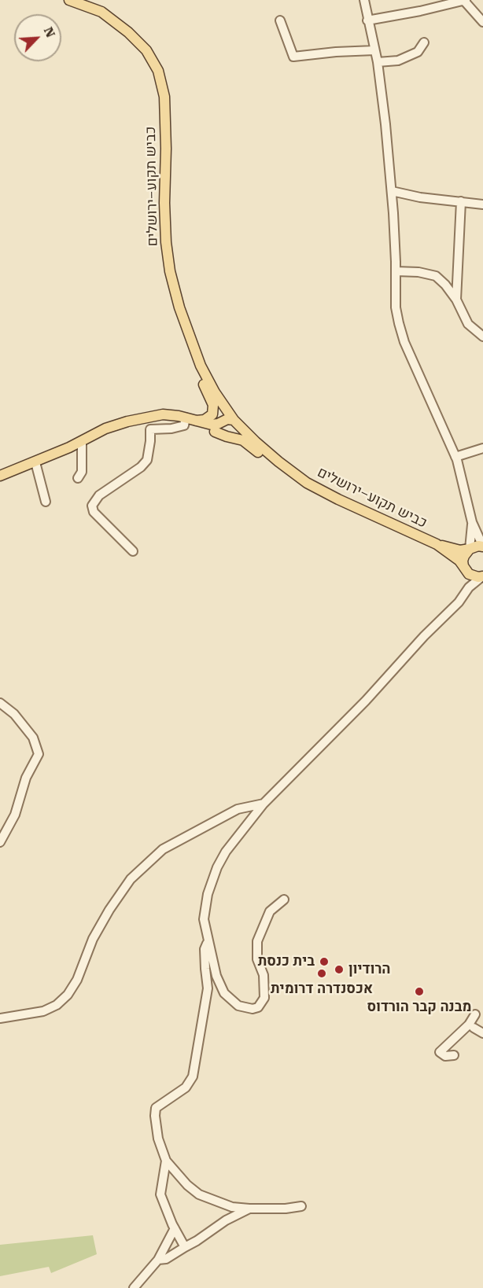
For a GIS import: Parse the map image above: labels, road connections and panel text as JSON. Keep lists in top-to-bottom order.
{
  "streets": {
    "main road": ["כביש תקוע–ירושלים"]
  },
  "places": [
    "בית כנסת",
    "הרודיון",
    "אכסנדרה דרומית",
    "מבנה קבר הורדוס"
  ],
  "north": "top right"
}
